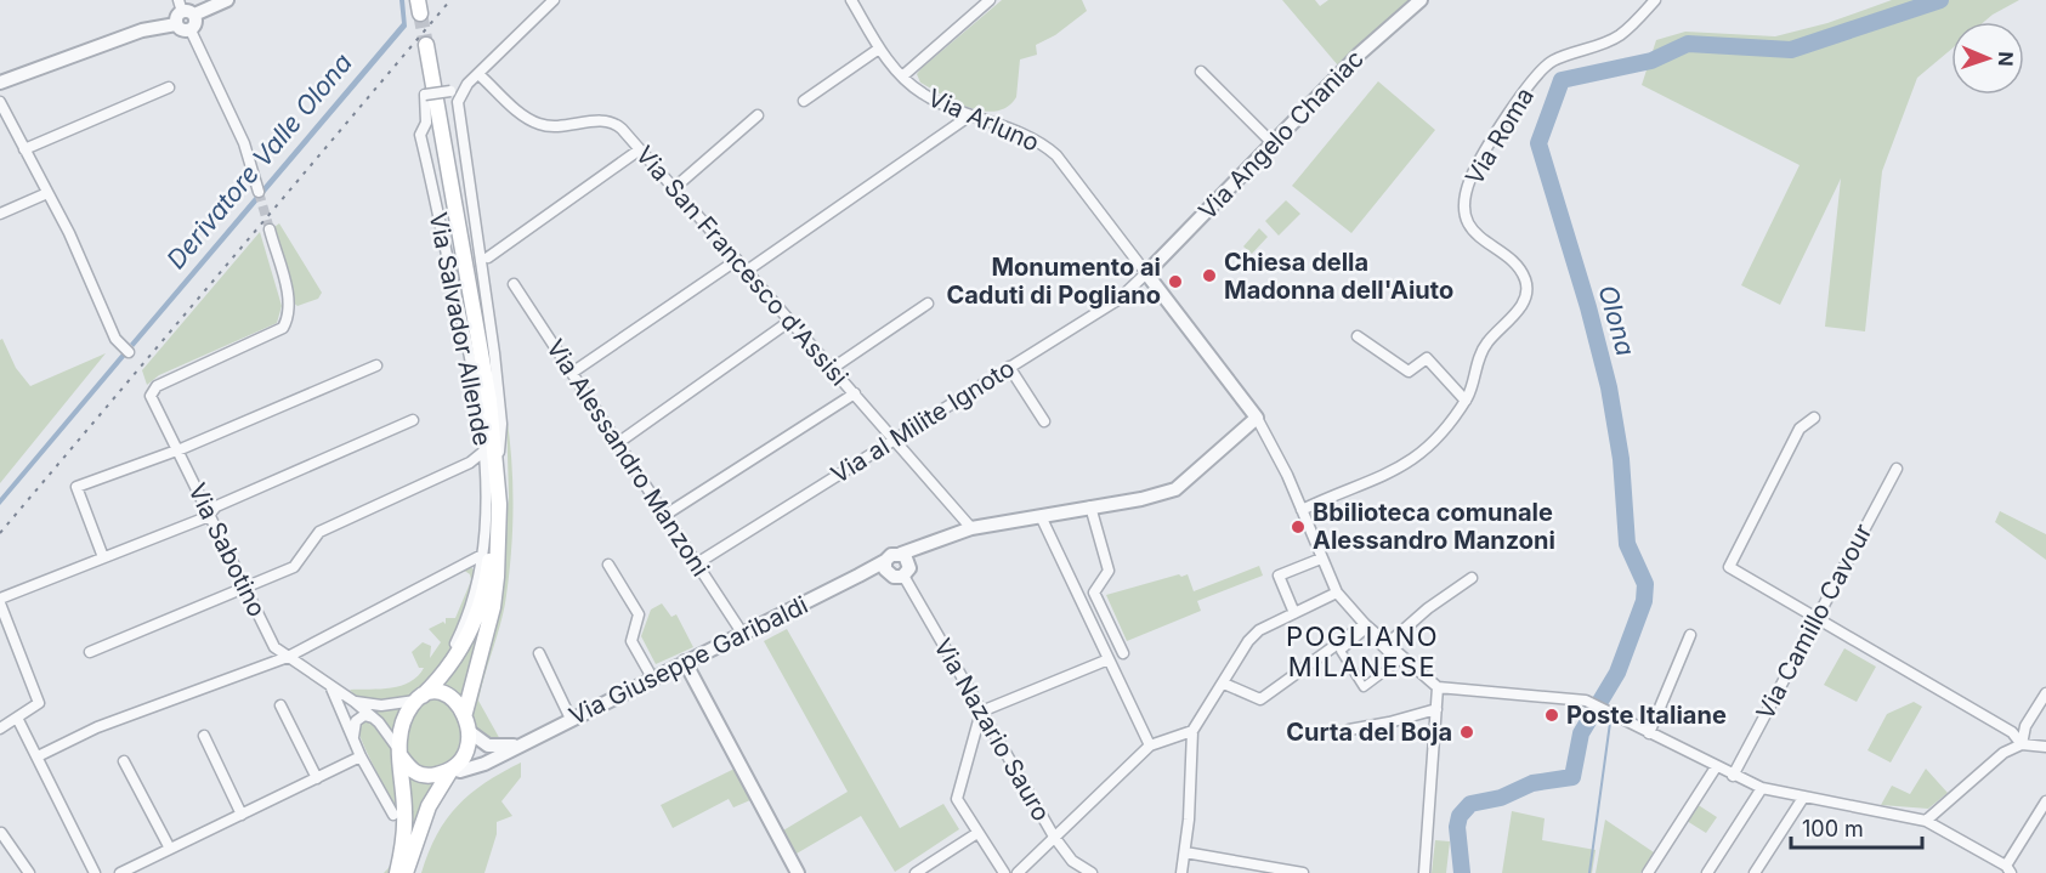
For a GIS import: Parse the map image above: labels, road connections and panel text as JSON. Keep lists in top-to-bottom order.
{
  "streets": {
    "street": [
      "Via Arluno",
      "Via Angelo Chaniac",
      "Via Roma",
      "Via San Francesco d'Assisi",
      "Via Salvador Allende",
      "Via al Milite Ignoto",
      "Via Alessandro Manzoni",
      "Via Sabotino",
      "Via Camillo Cavour",
      "Via Giuseppe Garibaldi",
      "Via Nazario Sauro"
    ]
  },
  "crossings": [
    ["Via Arluno", "Via Angelo Chaniac"],
    ["Via Arluno", "Via al Milite Ignoto"],
    ["Via Angelo Chaniac", "Via al Milite Ignoto"],
    ["Via San Francesco d'Assisi", "Via al Milite Ignoto"],
    ["Via San Francesco d'Assisi", "Via Giuseppe Garibaldi"],
    ["Via al Milite Ignoto", "Via Alessandro Manzoni"],
    ["Via Alessandro Manzoni", "Via Giuseppe Garibaldi"],
    ["Via Sabotino", "Via Giuseppe Garibaldi"]
  ],
  "districts": ["POGLIANO MILANESE"],
  "water": ["Derivatore Valle Olona", "Olona"],
  "places": [
    "Chiesa della Madonna dell'Aiuto",
    "Monumento ai Caduti di Pogliano",
    "Bbilioteca comunale Alessandro Manzoni",
    "Poste Italiane",
    "Curta del Boja"
  ],
  "scale_bar": "100 m",
  "north": "right"
}
